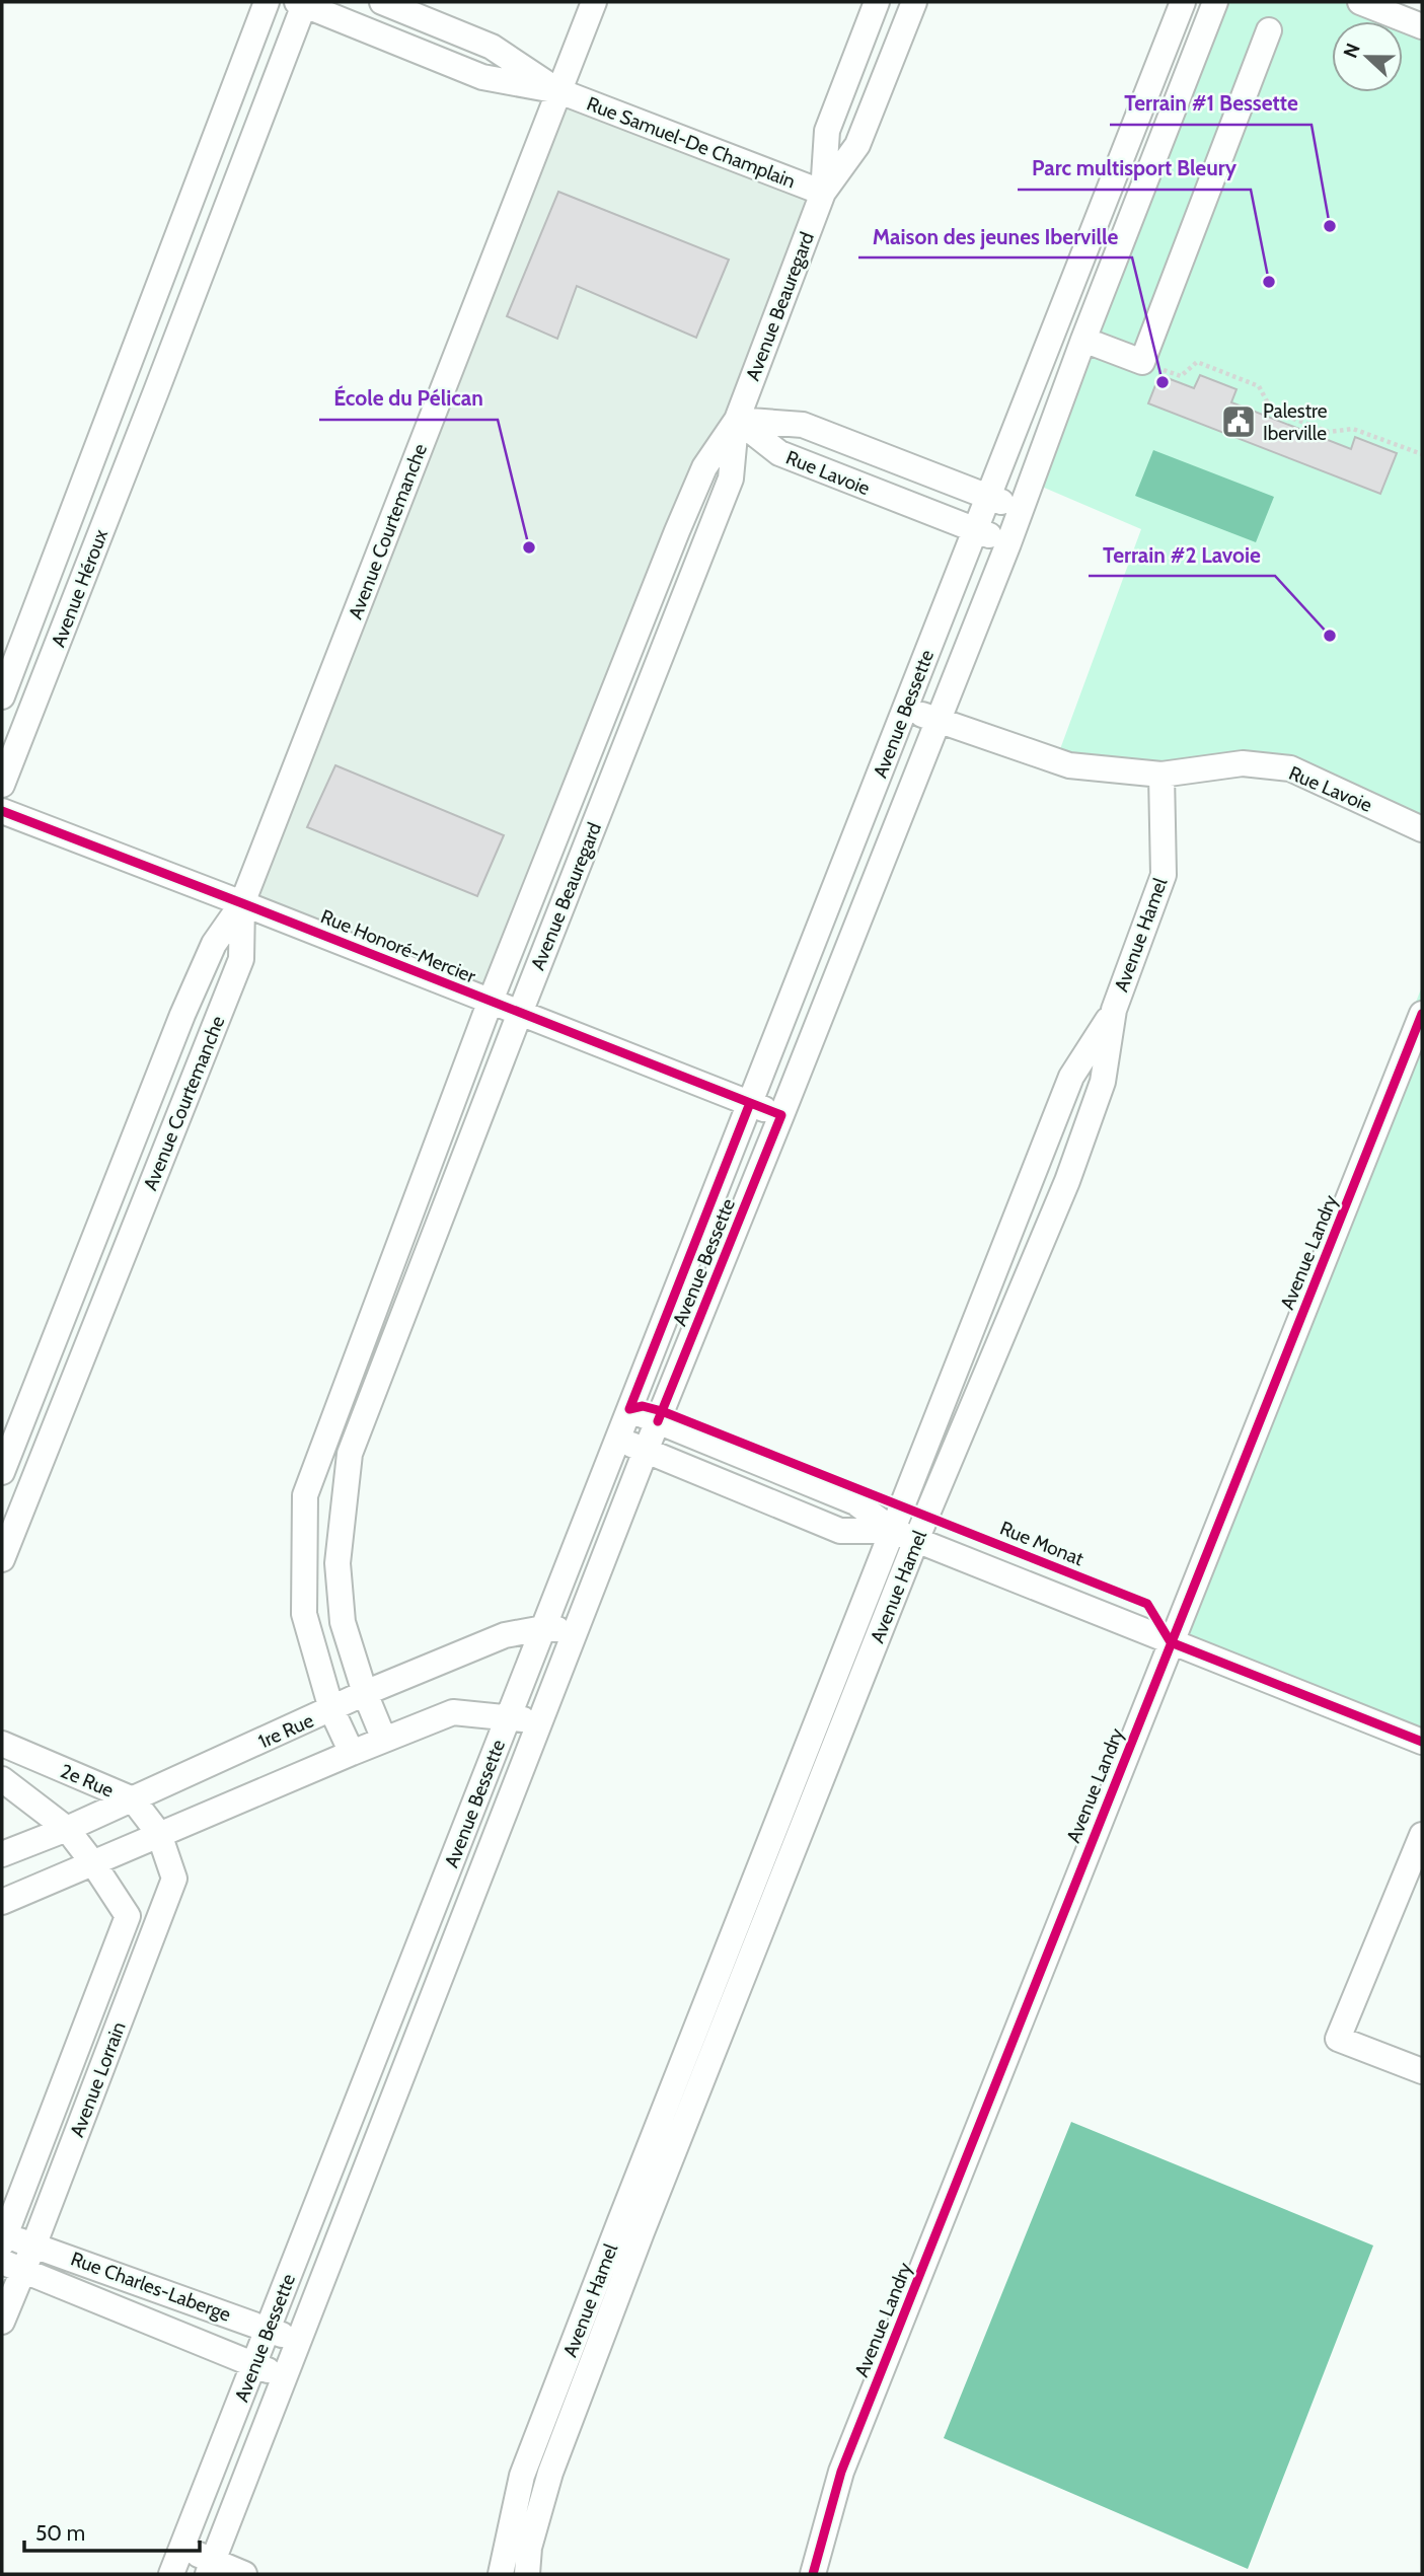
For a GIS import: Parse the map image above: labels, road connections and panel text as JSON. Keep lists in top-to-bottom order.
{
  "streets": {
    "street": [
      "Rue Samuel-De Champlain",
      "Avenue Beauregard",
      "Rue Lavoie",
      "Avenue Courtemanche",
      "Avenue Héroux",
      "Avenue Bessette",
      "Avenue Hamel",
      "Rue Honoré-Mercier",
      "Avenue Landry",
      "1re Rue",
      "2e Rue",
      "Avenue Lorrain",
      "Rue Charles-Laberge"
    ],
    "cycle path": ["Rue Monat"]
  },
  "crossings": [
    ["Rue Samuel-De Champlain", "Avenue Beauregard"],
    ["Rue Samuel-De Champlain", "Avenue Courtemanche"],
    ["Rue Samuel-De Champlain", "Avenue Héroux"],
    ["Avenue Beauregard", "Rue Lavoie"],
    ["Avenue Beauregard", "Rue Honoré-Mercier"],
    ["Avenue Beauregard", "1re Rue"],
    ["Rue Lavoie", "Avenue Bessette"],
    ["Rue Lavoie", "Avenue Hamel"],
    ["Avenue Courtemanche", "Rue Honoré-Mercier"],
    ["Avenue Bessette", "Rue Honoré-Mercier"],
    ["Avenue Bessette", "1re Rue"],
    ["Avenue Bessette", "Rue Charles-Laberge"],
    ["1re Rue", "2e Rue"],
    ["2e Rue", "Avenue Lorrain"],
    ["Avenue Lorrain", "Rue Charles-Laberge"]
  ],
  "places": {
    "other": [
      "Terrain #1 Bessette",
      "Parc multisport Bleury",
      "Maison des jeunes Iberville",
      "École du Pélican",
      "Terrain #2 Lavoie"
    ],
    "public building": ["Palestre Iberville"]
  },
  "scale_bar": "50 m",
  "north": "left"
}
